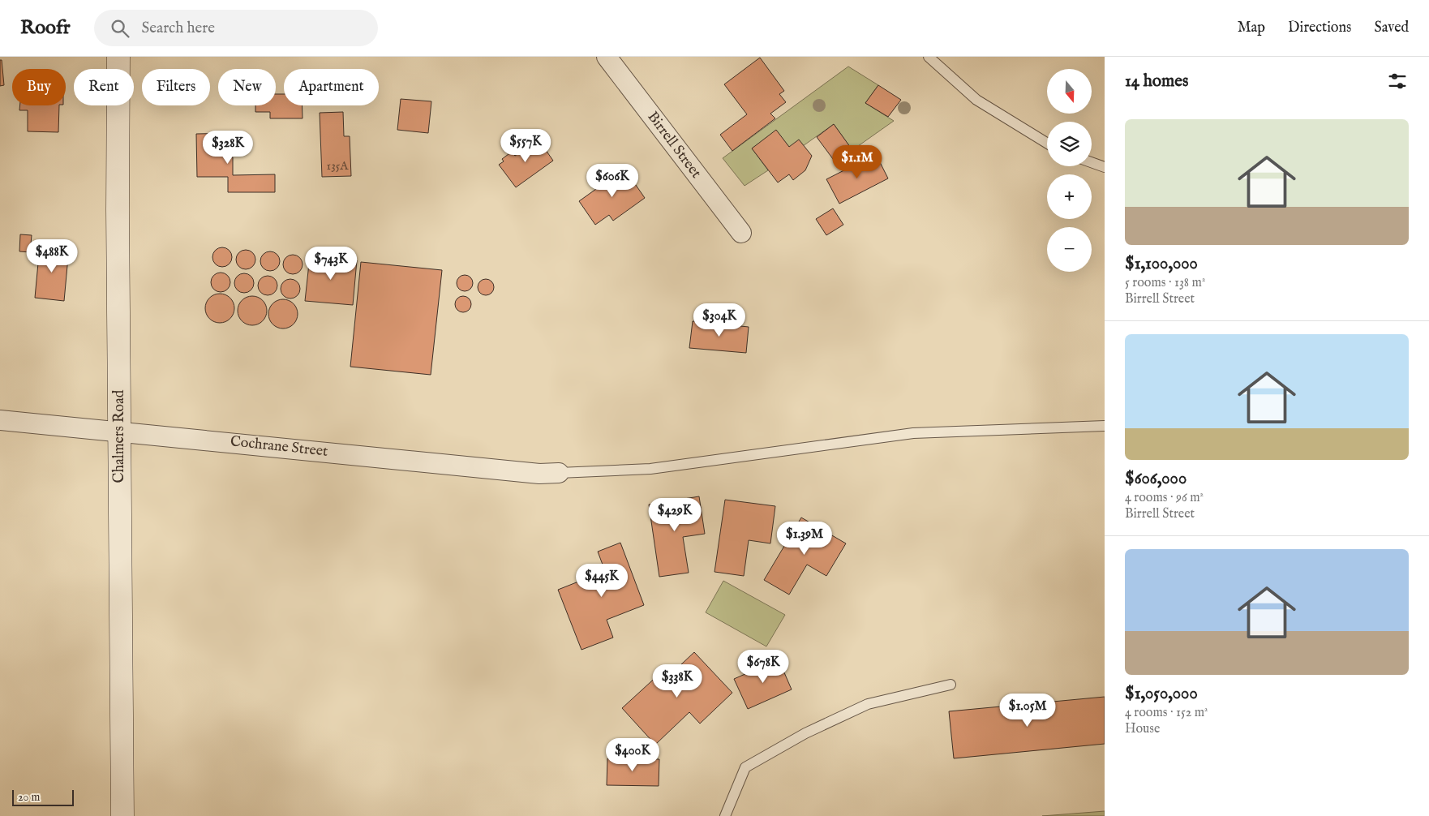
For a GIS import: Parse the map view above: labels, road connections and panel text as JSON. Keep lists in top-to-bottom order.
{
  "streets": {
    "street": ["Birrell Street", "Chalmers Road", "Cochrane Street"]
  },
  "crossings": [
    ["Chalmers Road", "Cochrane Street"]
  ],
  "house_numbers": ["135A"],
  "scale_bar": "20 m",
  "north": "bottom",
  "page": {
    "header": "Roofr",
    "search": "Search here",
    "nav": ["Map", "Directions", "Saved"],
    "heading": "14 homes",
    "map_buttons": ["+", "−"],
    "chip": [
      "Buy",
      "Rent",
      "Filters",
      "New",
      "Apartment"
    ],
    "list": [
      {
        "name": "$1,100,000",
        "note": "5 rooms · 138 m² · Birrell Street"
      },
      {
        "name": "$606,000",
        "note": "4 rooms · 96 m² · Birrell Street"
      },
      {
        "name": "$1,050,000",
        "note": "4 rooms · 152 m² · House"
      }
    ],
    "price": [
      "$557K",
      "$328K",
      "$1.1M",
      "$606K",
      "$488K",
      "$743K",
      "$304K",
      "$429K",
      "$1.39M",
      "$445K",
      "$678K",
      "$338K",
      "$1.05M",
      "$400K"
    ],
    "scale": "20 m"
  }
}
